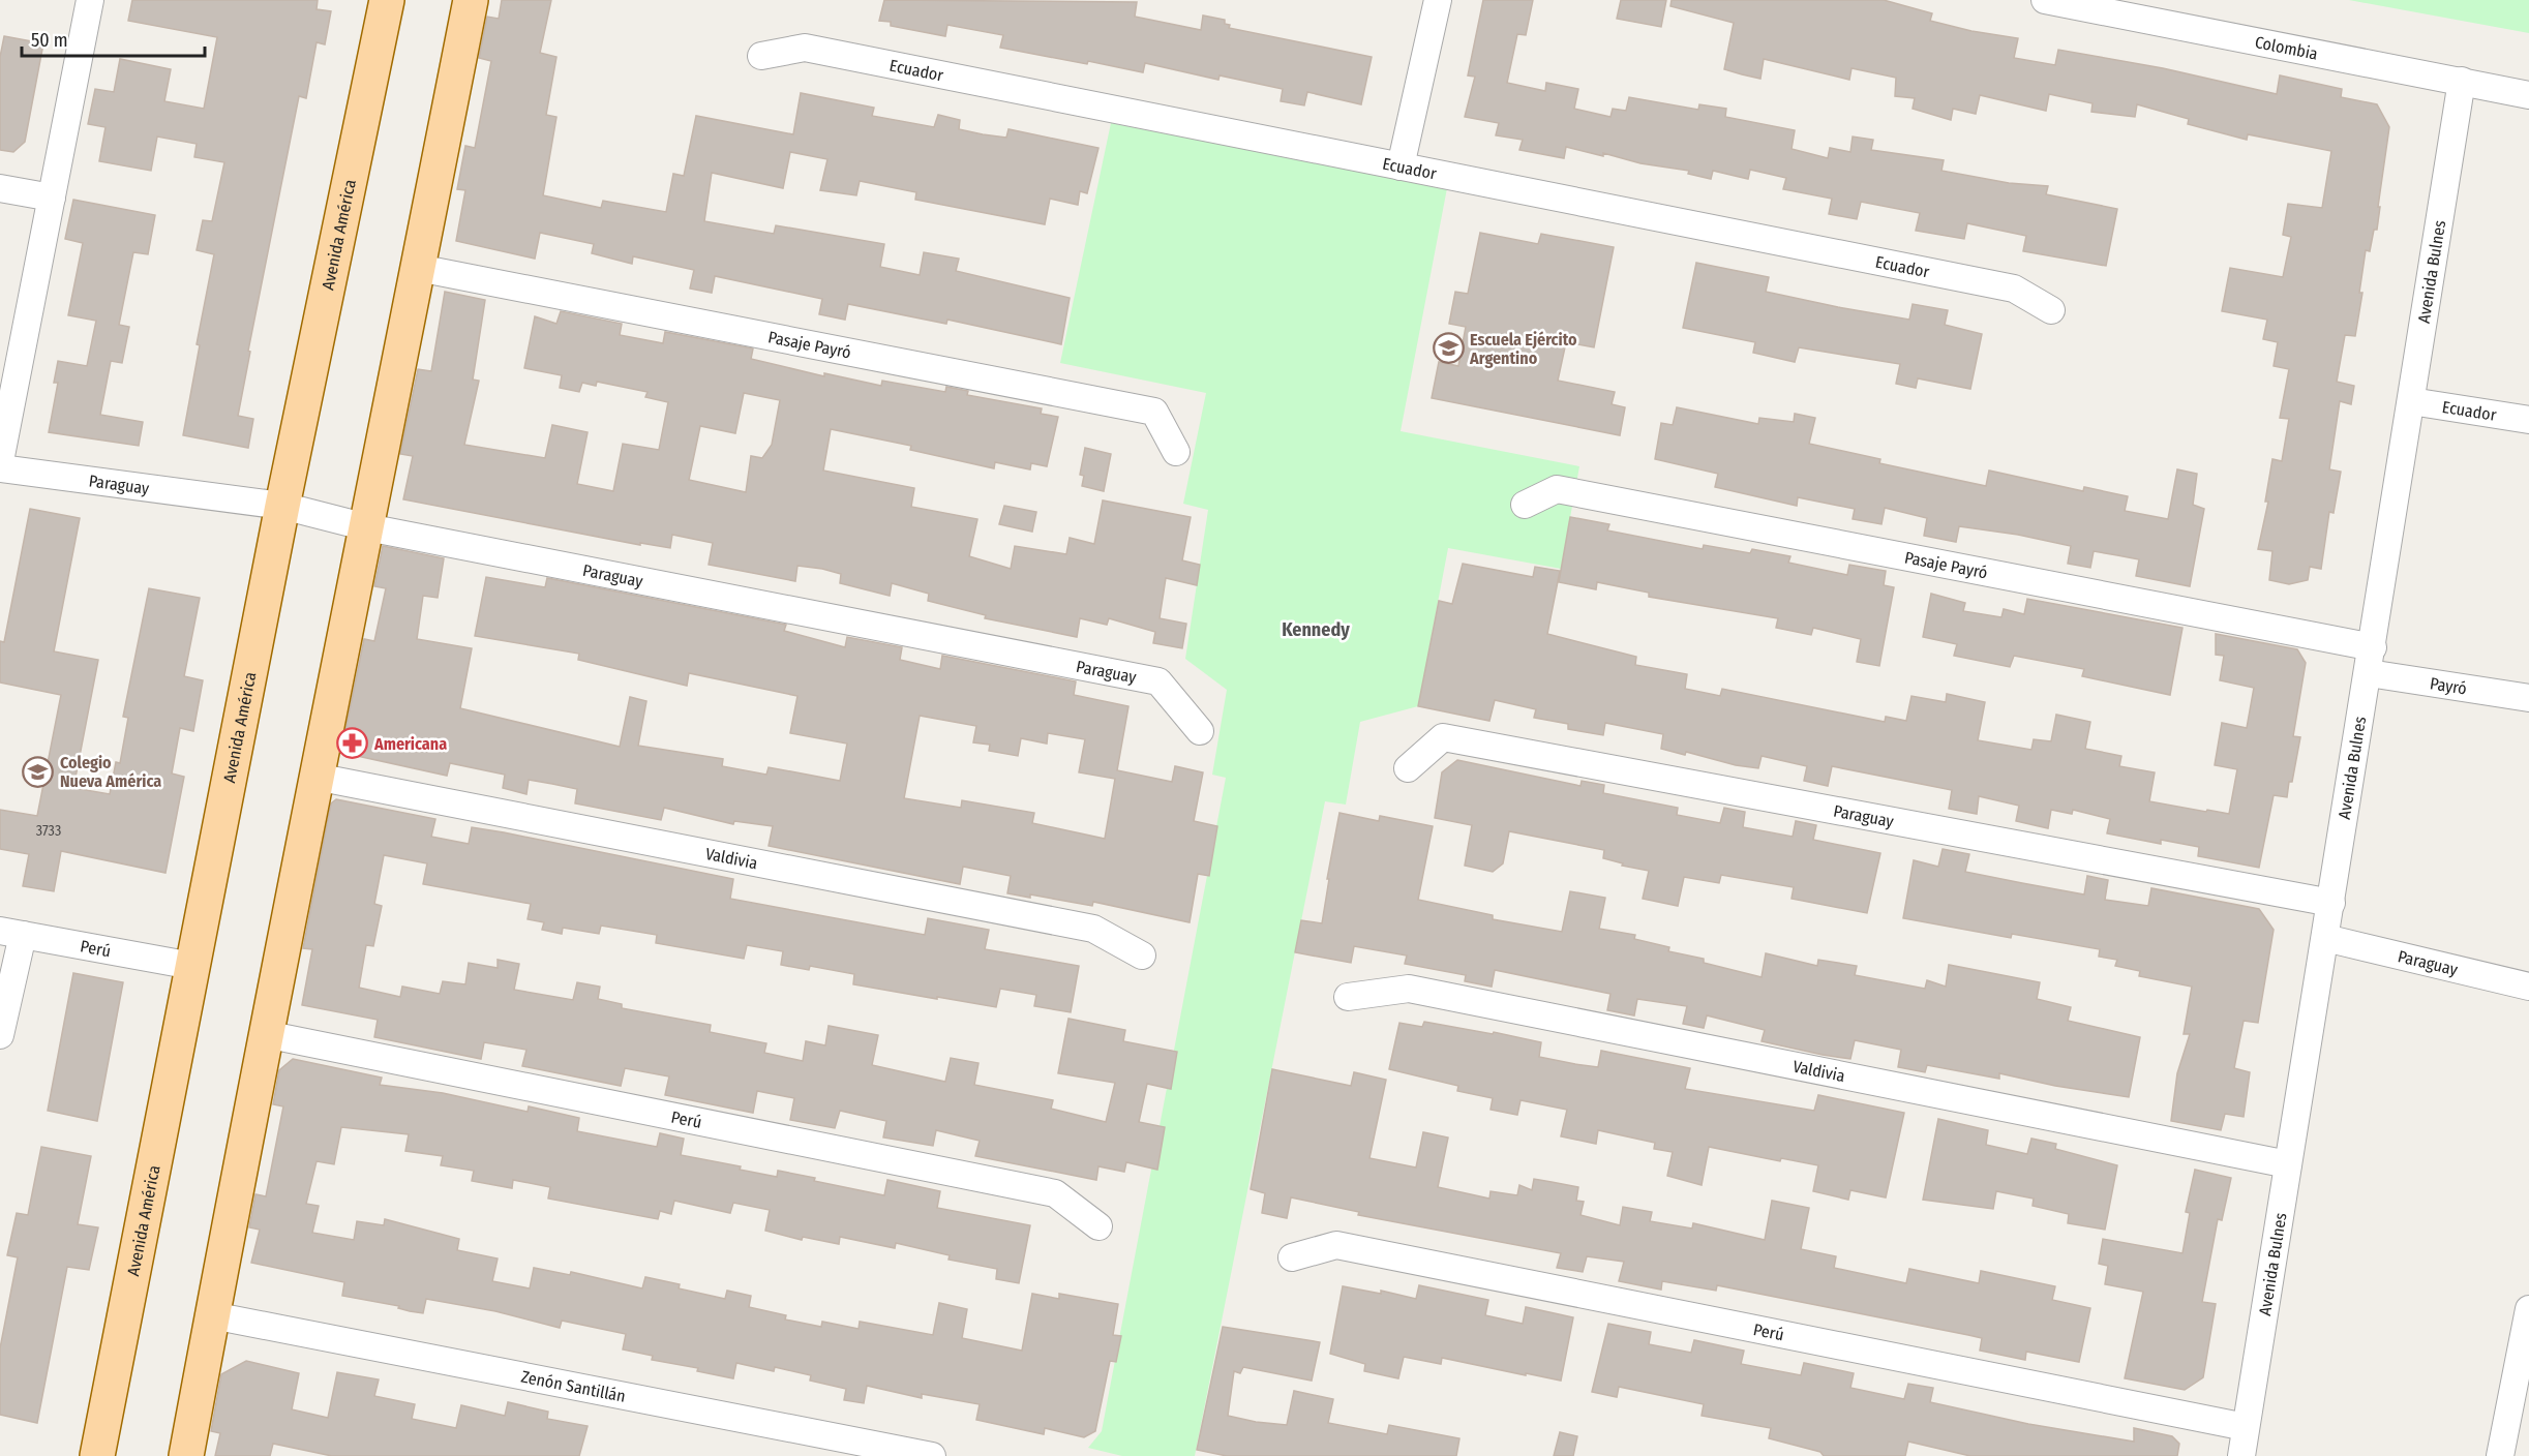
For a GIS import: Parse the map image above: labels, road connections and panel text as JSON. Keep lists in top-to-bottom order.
{
  "streets": {
    "main road": ["Avenida América"],
    "street": [
      "Colombia",
      "Ecuador",
      "Avenida Bulnes",
      "Pasaje Payró",
      "Paraguay",
      "Payró",
      "Valdivia",
      "Perú",
      "Zenón Santillán"
    ]
  },
  "crossings": [
    ["Colombia", "Avenida Bulnes"],
    ["Ecuador", "Avenida Bulnes"],
    ["Avenida América", "Paraguay"],
    ["Avenida América", "Perú"],
    ["Avenida Bulnes", "Pasaje Payró"],
    ["Avenida Bulnes", "Paraguay"],
    ["Avenida Bulnes", "Payró"],
    ["Avenida Bulnes", "Valdivia"],
    ["Avenida Bulnes", "Perú"]
  ],
  "districts": ["Kennedy"],
  "places": {
    "school or university": ["Escuela Ejército Argentino", "Colegio Nueva América"],
    "pharmacy": ["Americana"]
  },
  "house_numbers": ["3733"],
  "scale_bar": "50 m"
}
